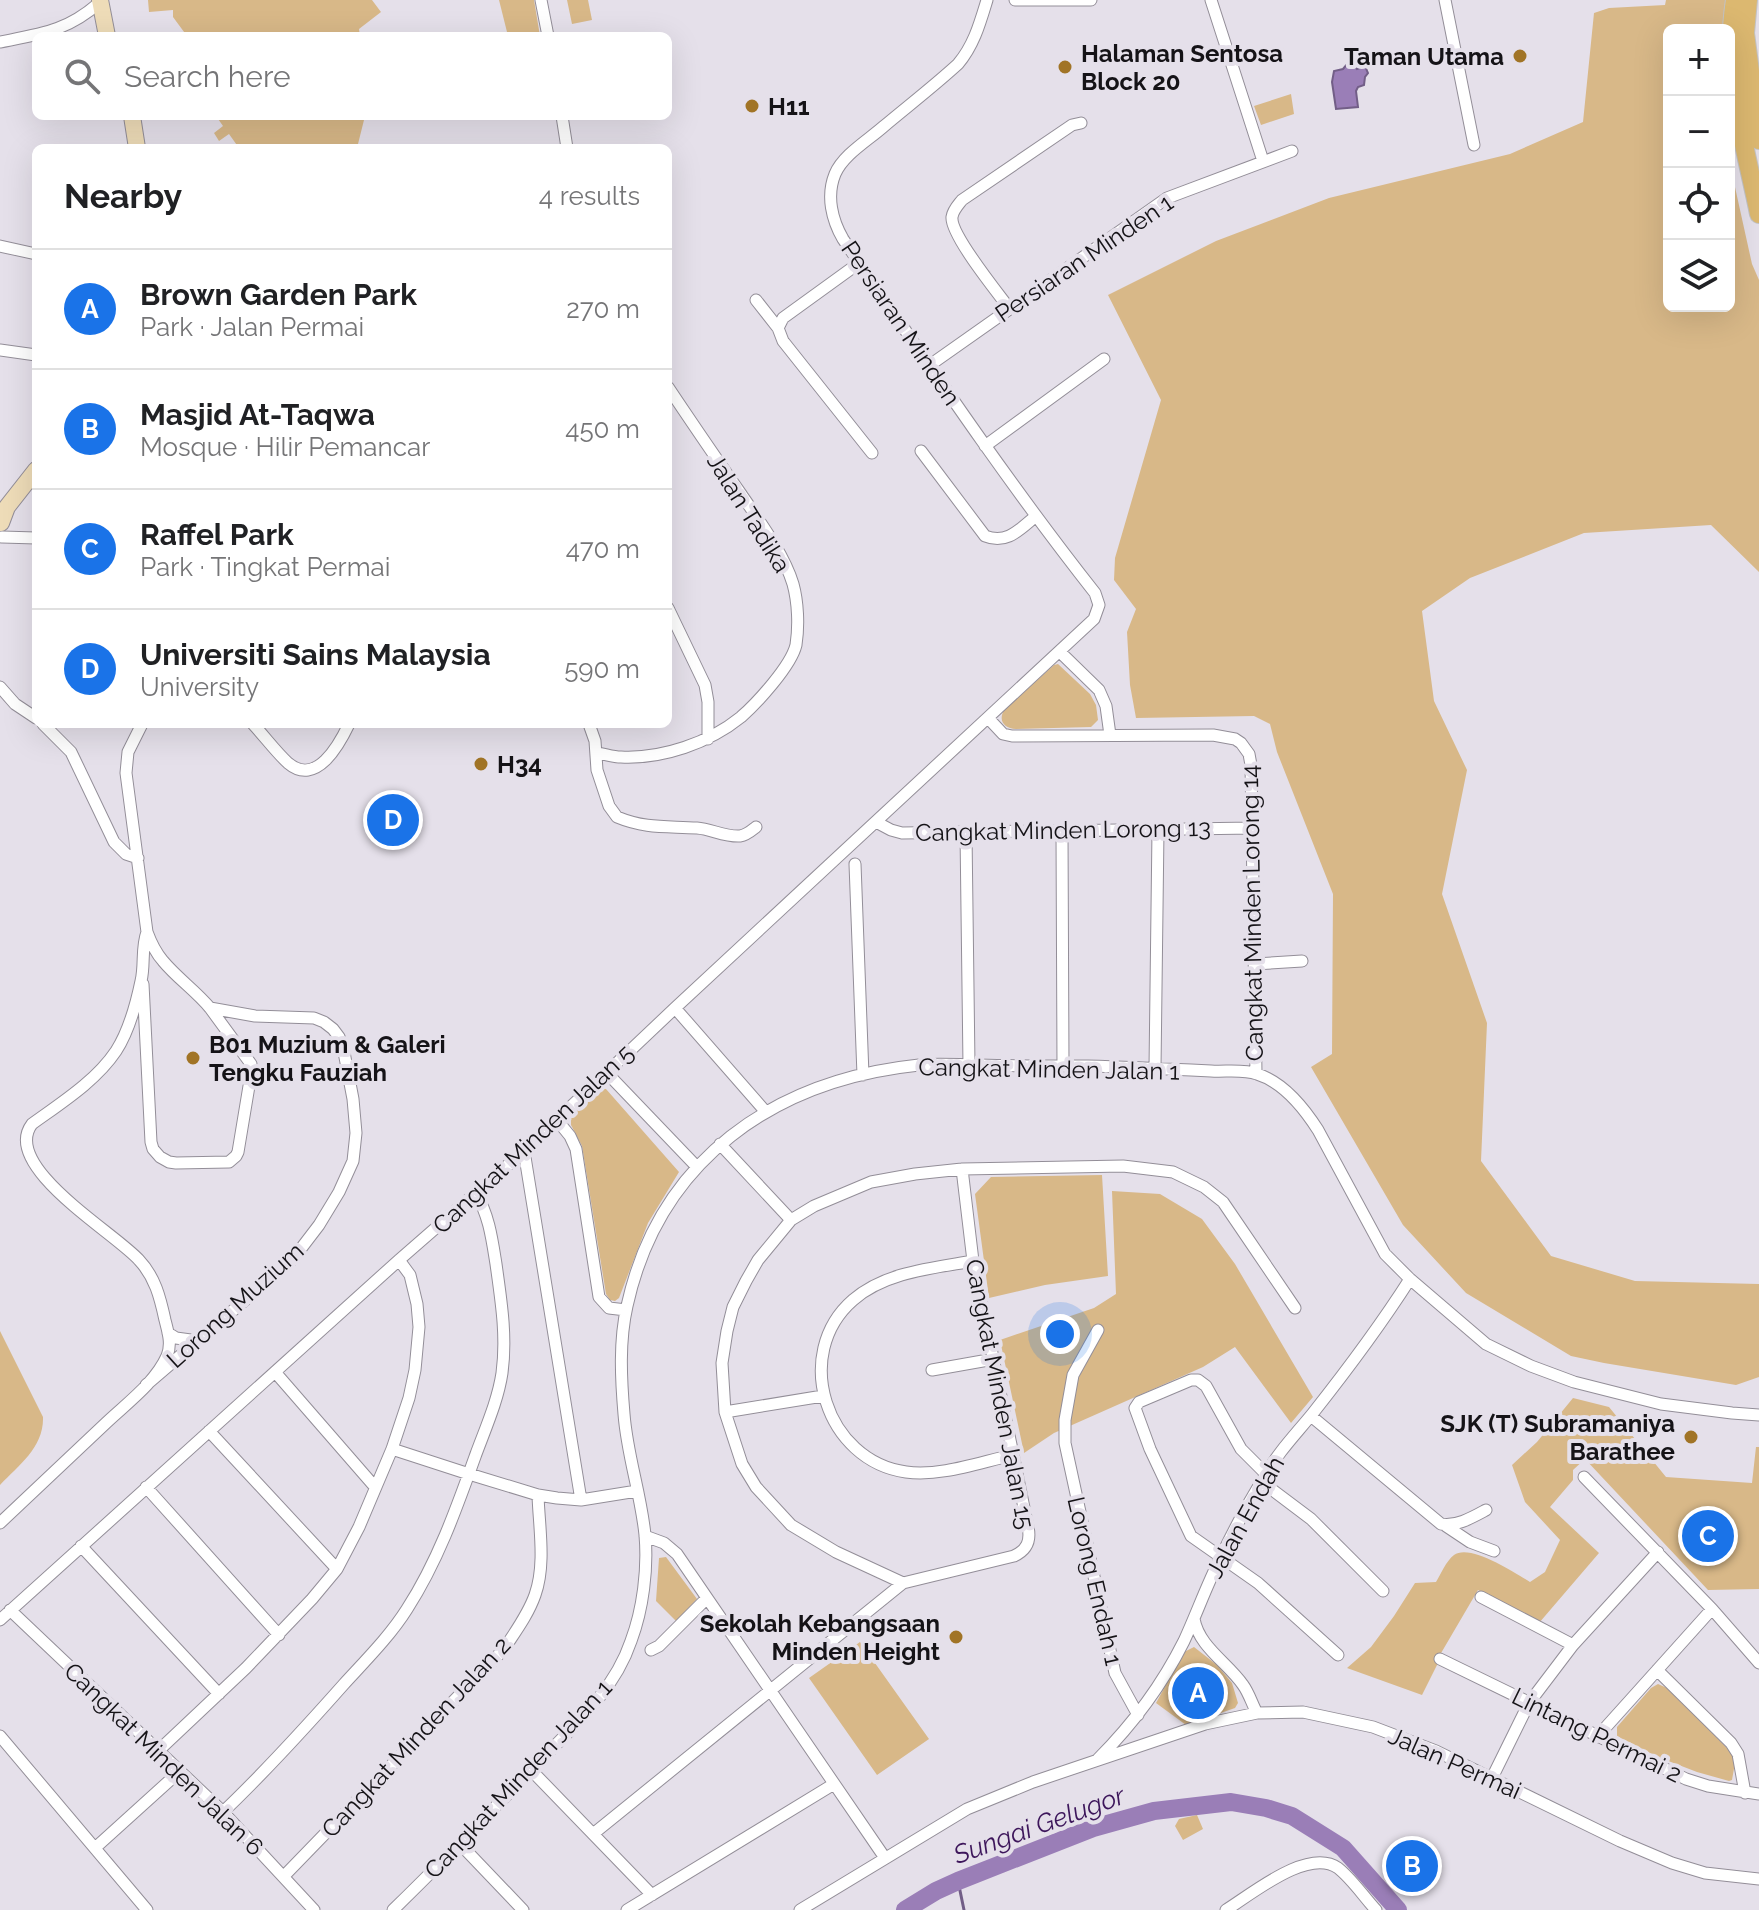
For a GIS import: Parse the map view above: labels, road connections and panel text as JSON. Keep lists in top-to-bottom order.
{
  "streets": {
    "street": [
      "Persiaran Minden 1",
      "Persiaran Minden",
      "Jalan Tadika",
      "Cangkat Minden Lorong 13",
      "Cangkat Minden Lorong 14",
      "Cangkat Minden Jalan 1",
      "Cangkat Minden Jalan 5",
      "Lorong Muzium",
      "Cangkat Minden Jalan 15",
      "Jalan Endah",
      "Lorong Endah 1",
      "Lintang Permai 2",
      "Cangkat Minden Jalan 2",
      "Cangkat Minden Jalan 6",
      "Jalan Permai"
    ]
  },
  "crossings": [
    ["Persiaran Minden 1", "Persiaran Minden"],
    ["Persiaran Minden", "Cangkat Minden Jalan 5"],
    ["Cangkat Minden Lorong 13", "Cangkat Minden Lorong 14"],
    ["Cangkat Minden Lorong 13", "Cangkat Minden Jalan 5"],
    ["Cangkat Minden Lorong 14", "Cangkat Minden Jalan 1"],
    ["Cangkat Minden Lorong 14", "Cangkat Minden Jalan 5"],
    ["Cangkat Minden Jalan 1", "Jalan Endah"],
    ["Cangkat Minden Jalan 5", "Cangkat Minden Jalan 6"],
    ["Jalan Endah", "Lorong Endah 1"],
    ["Jalan Endah", "Jalan Permai"],
    ["Cangkat Minden Jalan 2", "Cangkat Minden Jalan 6"]
  ],
  "water": ["Sungai Gelugor"],
  "places": [
    "Taman Utama",
    "Halaman Sentosa Block 20",
    "H11",
    "H34",
    "B01 Muzium & Galeri Tengku Fauziah",
    "SJK (T) Subramaniya Barathee",
    "Sekolah Kebangsaan Minden Height"
  ],
  "page": {
    "map_buttons": ["+", "−"],
    "search": "Search here",
    "heading": ["Nearby", "4 results"],
    "list": [
      {
        "mark": "A",
        "name": "Brown Garden Park",
        "note": "Park · Jalan Permai",
        "value": "270 m"
      },
      {
        "mark": "B",
        "name": "Masjid At-Taqwa",
        "note": "Mosque · Hilir Pemancar",
        "value": "450 m"
      },
      {
        "mark": "C",
        "name": "Raffel Park",
        "note": "Park · Tingkat Permai",
        "value": "470 m"
      },
      {
        "mark": "D",
        "name": "Universiti Sains Malaysia",
        "note": "University",
        "value": "590 m"
      }
    ],
    "pins": [
      "D",
      "C",
      "A",
      "B"
    ]
  }
}
